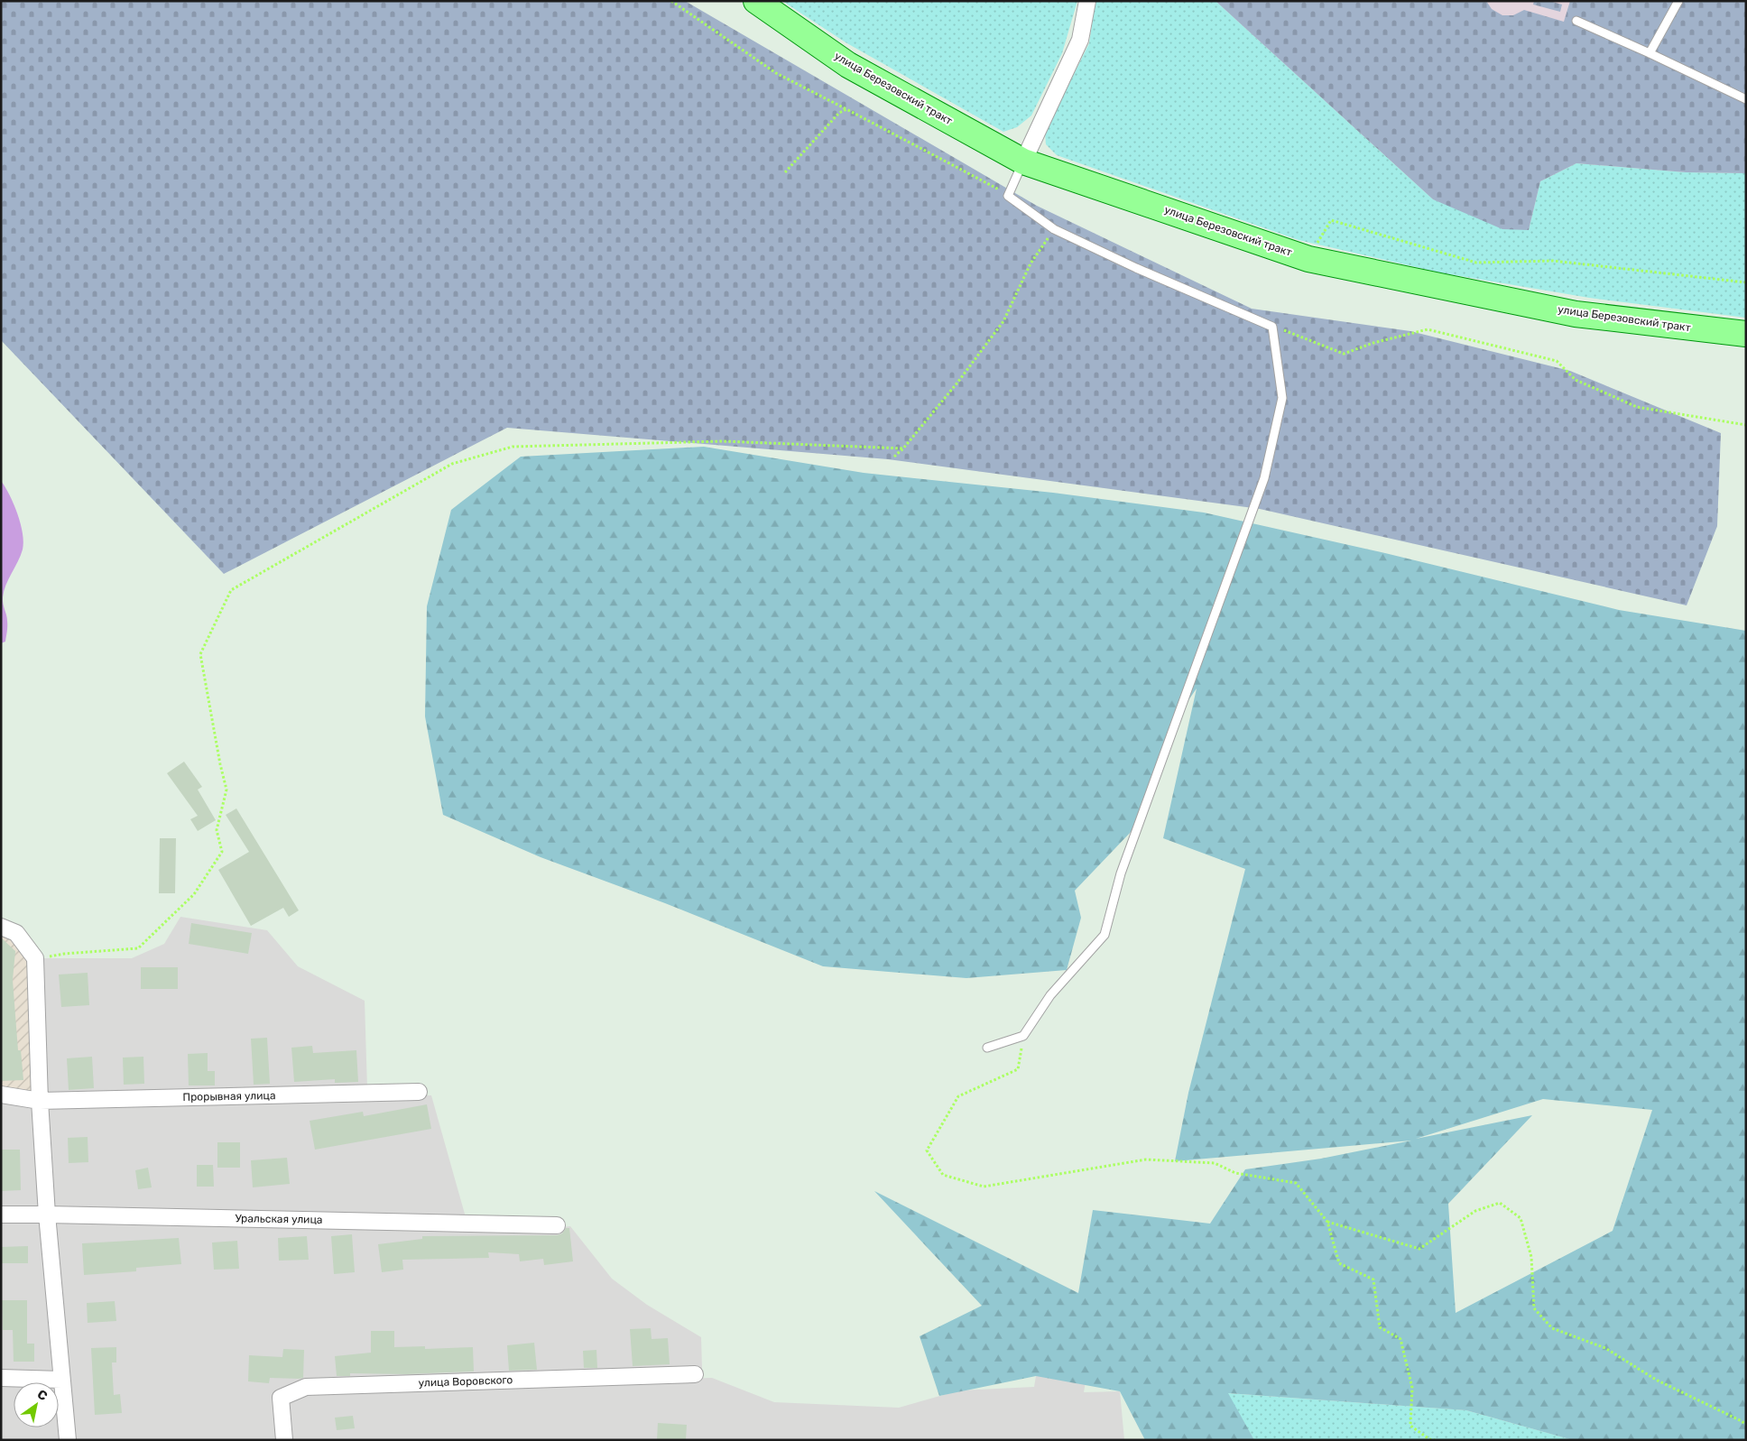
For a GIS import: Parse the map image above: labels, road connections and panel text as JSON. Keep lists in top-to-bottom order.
{
  "streets": {
    "main road": ["улица Березовский тракт"],
    "street": ["Прорывная улица", "Уральская улица", "улица Воровского"]
  },
  "north": "top right"
}
